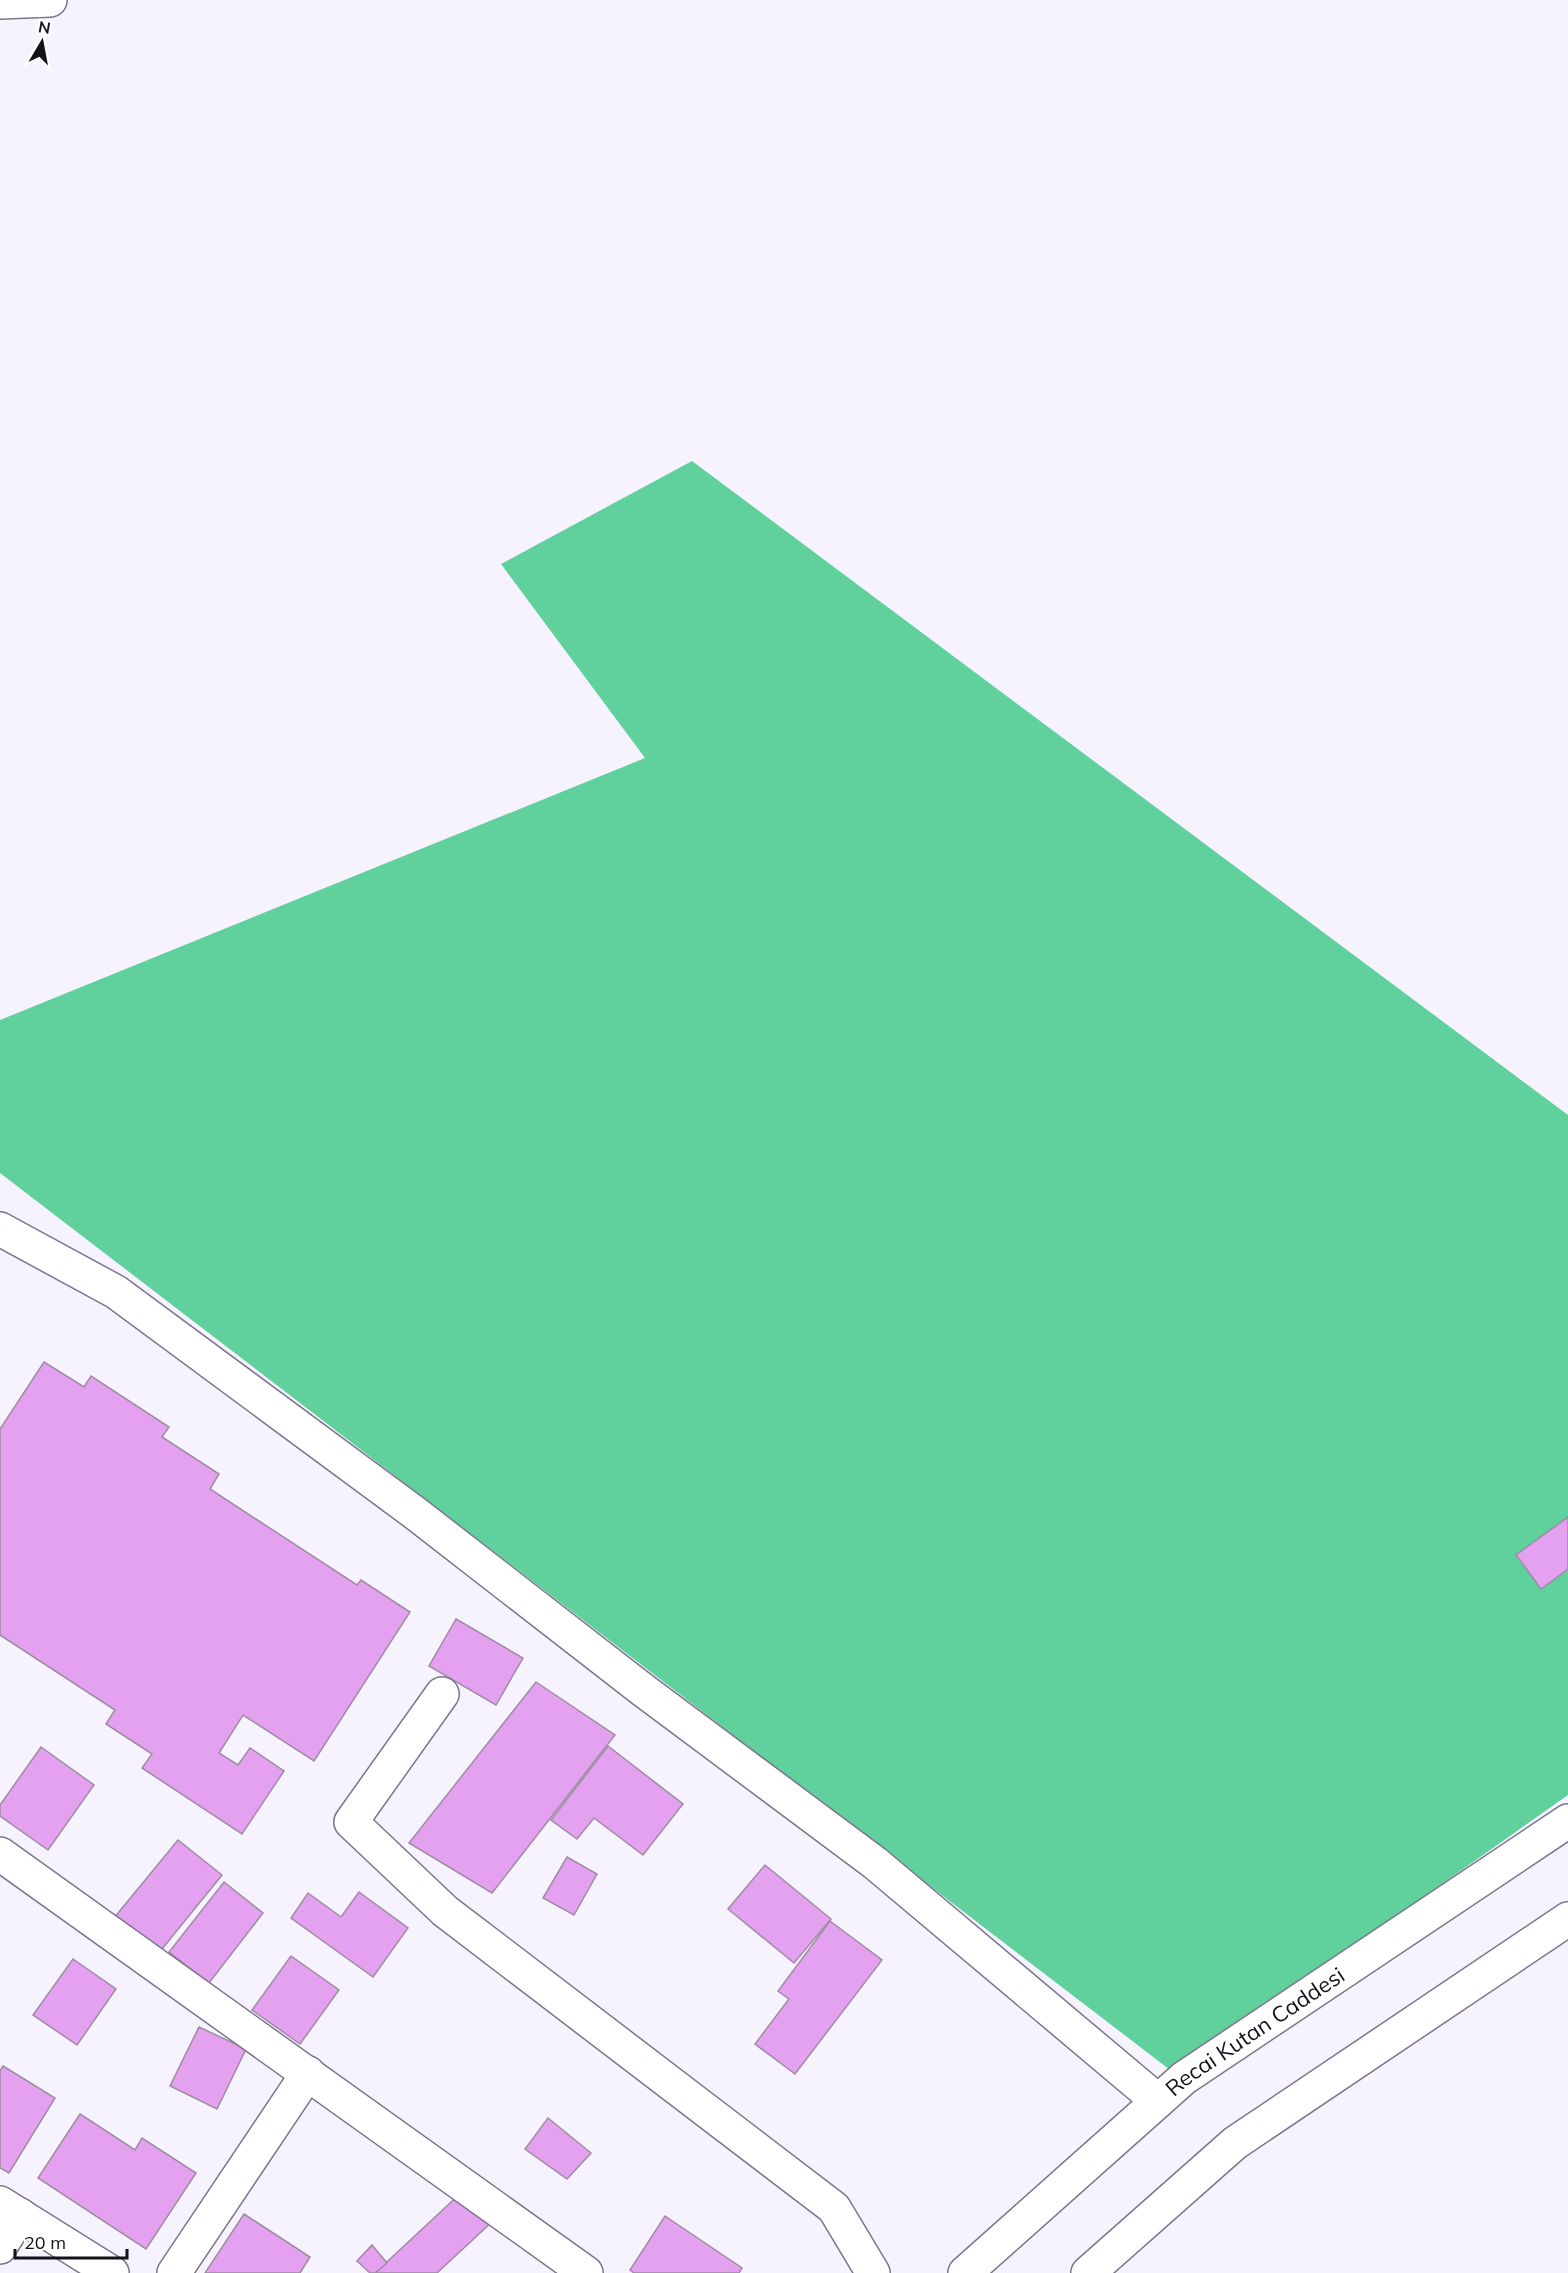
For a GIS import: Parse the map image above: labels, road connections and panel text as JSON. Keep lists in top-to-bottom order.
{
  "streets": {
    "street": ["Recai Kutan Caddesi"]
  },
  "scale_bar": "20 m",
  "north": "top"
}
